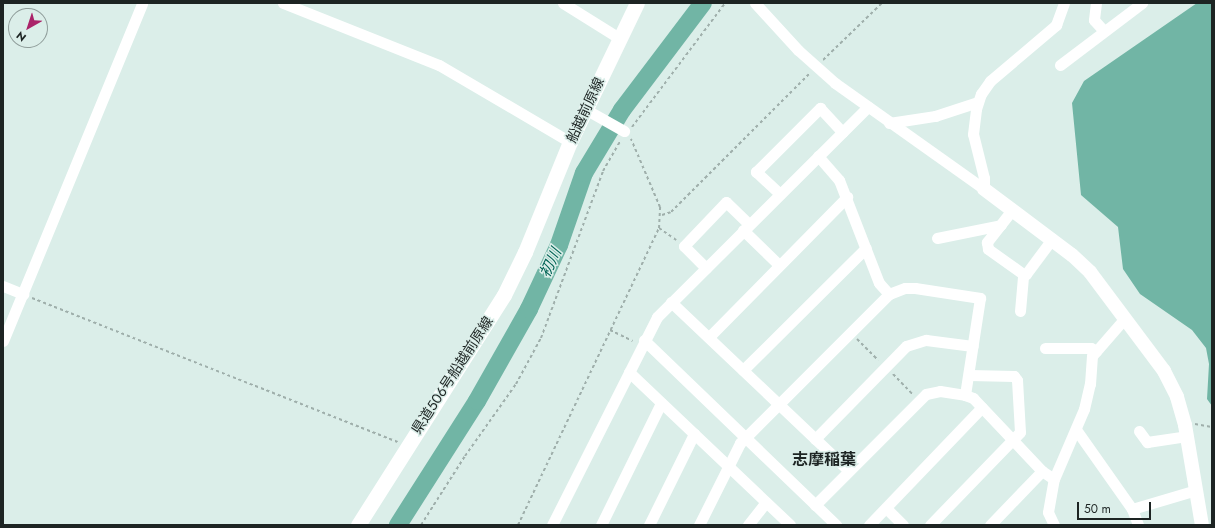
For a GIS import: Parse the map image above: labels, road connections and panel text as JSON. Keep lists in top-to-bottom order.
{
  "streets": {
    "main road": ["船越前原線", "県道506号船越前原線"]
  },
  "crossings": [
    ["船越前原線", "県道506号船越前原線"]
  ],
  "districts": ["志摩稲葉"],
  "water": ["初川"],
  "scale_bar": "50 m",
  "north": "bottom left"
}
